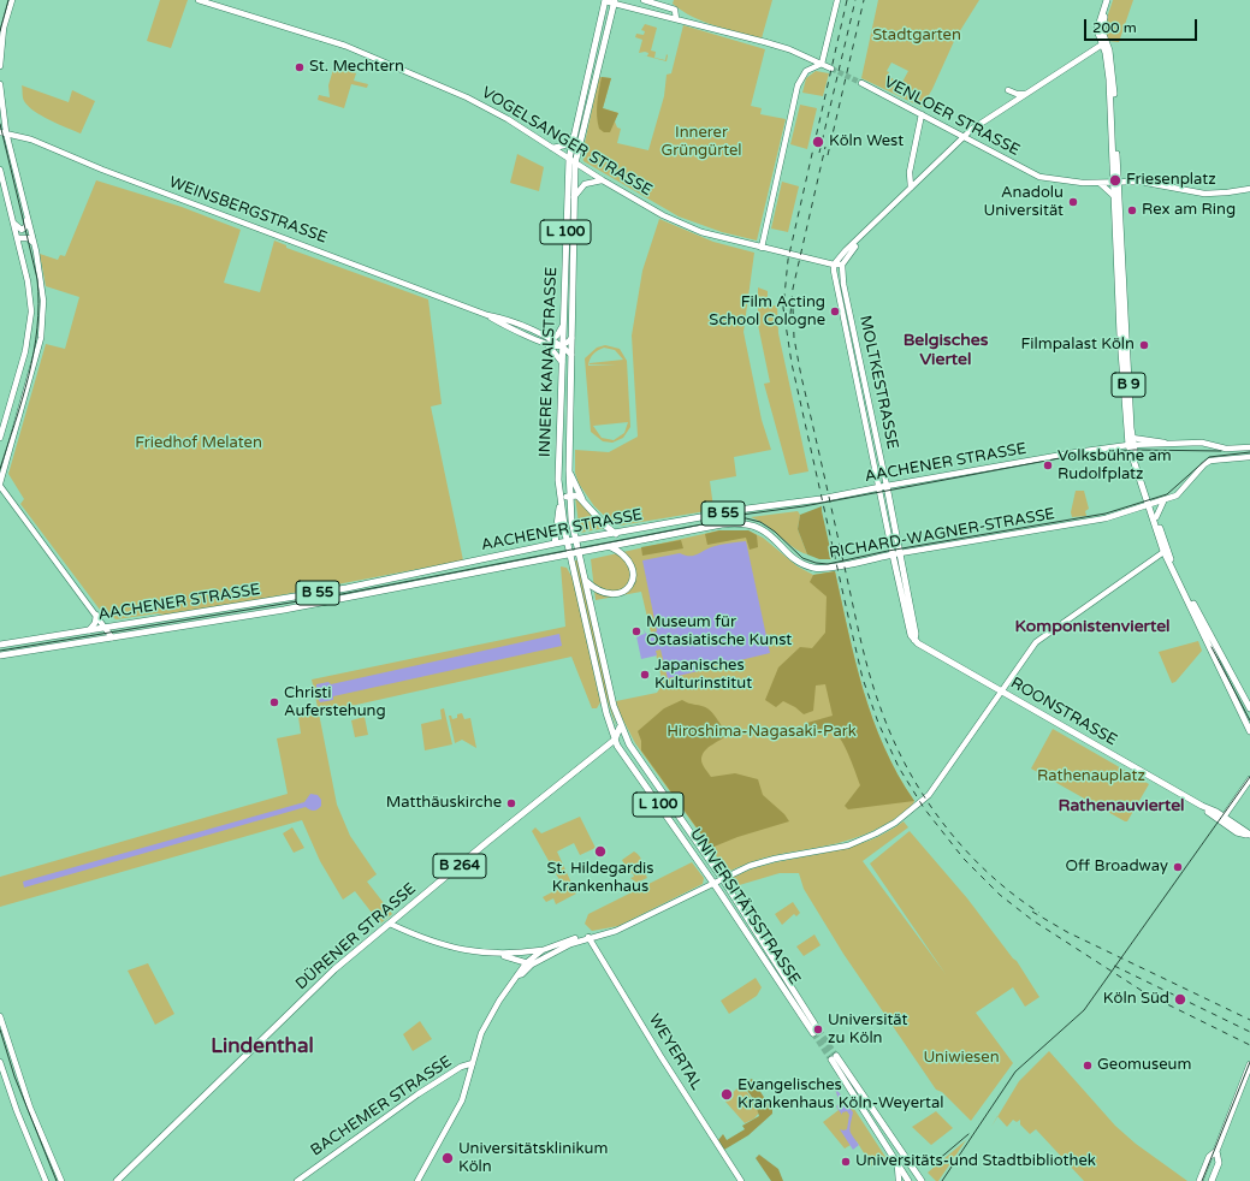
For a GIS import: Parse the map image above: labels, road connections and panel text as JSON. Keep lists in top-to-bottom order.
{
  "streets": {
    "main road": [
      "VENLOER STRASSE",
      "VOGELSANGER STRASSE",
      "WEINSBERGSTRASSE",
      "L 100",
      "INNERE KANALSTRASSE",
      "MOLTKESTRASSE",
      "B 9",
      "AACHENER STRASSE",
      "B 55",
      "RICHARD-WAGNER-STRASSE",
      "ROONSTRASSE",
      "B 264",
      "UNIVERSITÄTSSTRASSE",
      "DÜRENER STRASSE",
      "WEYERTAL",
      "BACHEMER STRASSE"
    ]
  },
  "crossings": [
    ["VOGELSANGER STRASSE", "INNERE KANALSTRASSE"],
    ["VOGELSANGER STRASSE", "MOLTKESTRASSE"],
    ["WEINSBERGSTRASSE", "INNERE KANALSTRASSE"],
    ["L 100", "INNERE KANALSTRASSE"],
    ["L 100", "AACHENER STRASSE"],
    ["INNERE KANALSTRASSE", "AACHENER STRASSE"],
    ["INNERE KANALSTRASSE", "UNIVERSITÄTSSTRASSE"],
    ["MOLTKESTRASSE", "AACHENER STRASSE"],
    ["MOLTKESTRASSE", "RICHARD-WAGNER-STRASSE"],
    ["MOLTKESTRASSE", "ROONSTRASSE"],
    ["B 9", "AACHENER STRASSE"],
    ["B 9", "RICHARD-WAGNER-STRASSE"],
    ["B 9", "BACHEMER STRASSE"],
    ["AACHENER STRASSE", "RICHARD-WAGNER-STRASSE"],
    ["AACHENER STRASSE", "UNIVERSITÄTSSTRASSE"],
    ["ROONSTRASSE", "BACHEMER STRASSE"],
    ["UNIVERSITÄTSSTRASSE", "DÜRENER STRASSE"],
    ["UNIVERSITÄTSSTRASSE", "BACHEMER STRASSE"],
    ["WEYERTAL", "BACHEMER STRASSE"]
  ],
  "districts": [
    "Belgisches Viertel",
    "Komponistenviertel",
    "Rathenauviertel",
    "Lindenthal"
  ],
  "parks": [
    "Stadtgarten",
    "Innerer Grüngürtel",
    "Friedhof Melaten",
    "Hiroshima-Nagasaki-Park",
    "Rathenauplatz",
    "Uniwiesen"
  ],
  "places": [
    "St. Mechtern",
    "Köln West",
    "Friesenplatz",
    "Anadolu Universität",
    "Rex am Ring",
    "Film Acting School Cologne",
    "Filmpalast Köln",
    "Volksbühne am Rudolfplatz",
    "Museum für Ostasiatische Kunst",
    "Japanisches Kulturinstitut",
    "Christi Auferstehung",
    "Matthäuskirche",
    "St. Hildegardis Krankenhaus",
    "Off Broadway",
    "Köln Süd",
    "Universität zu Köln",
    "Geomuseum",
    "Evangelisches Krankenhaus Köln-Weyertal",
    "Universitätsklinikum Köln",
    "Universitäts-und Stadtbibliothek"
  ],
  "scale_bar": "200 m"
}
